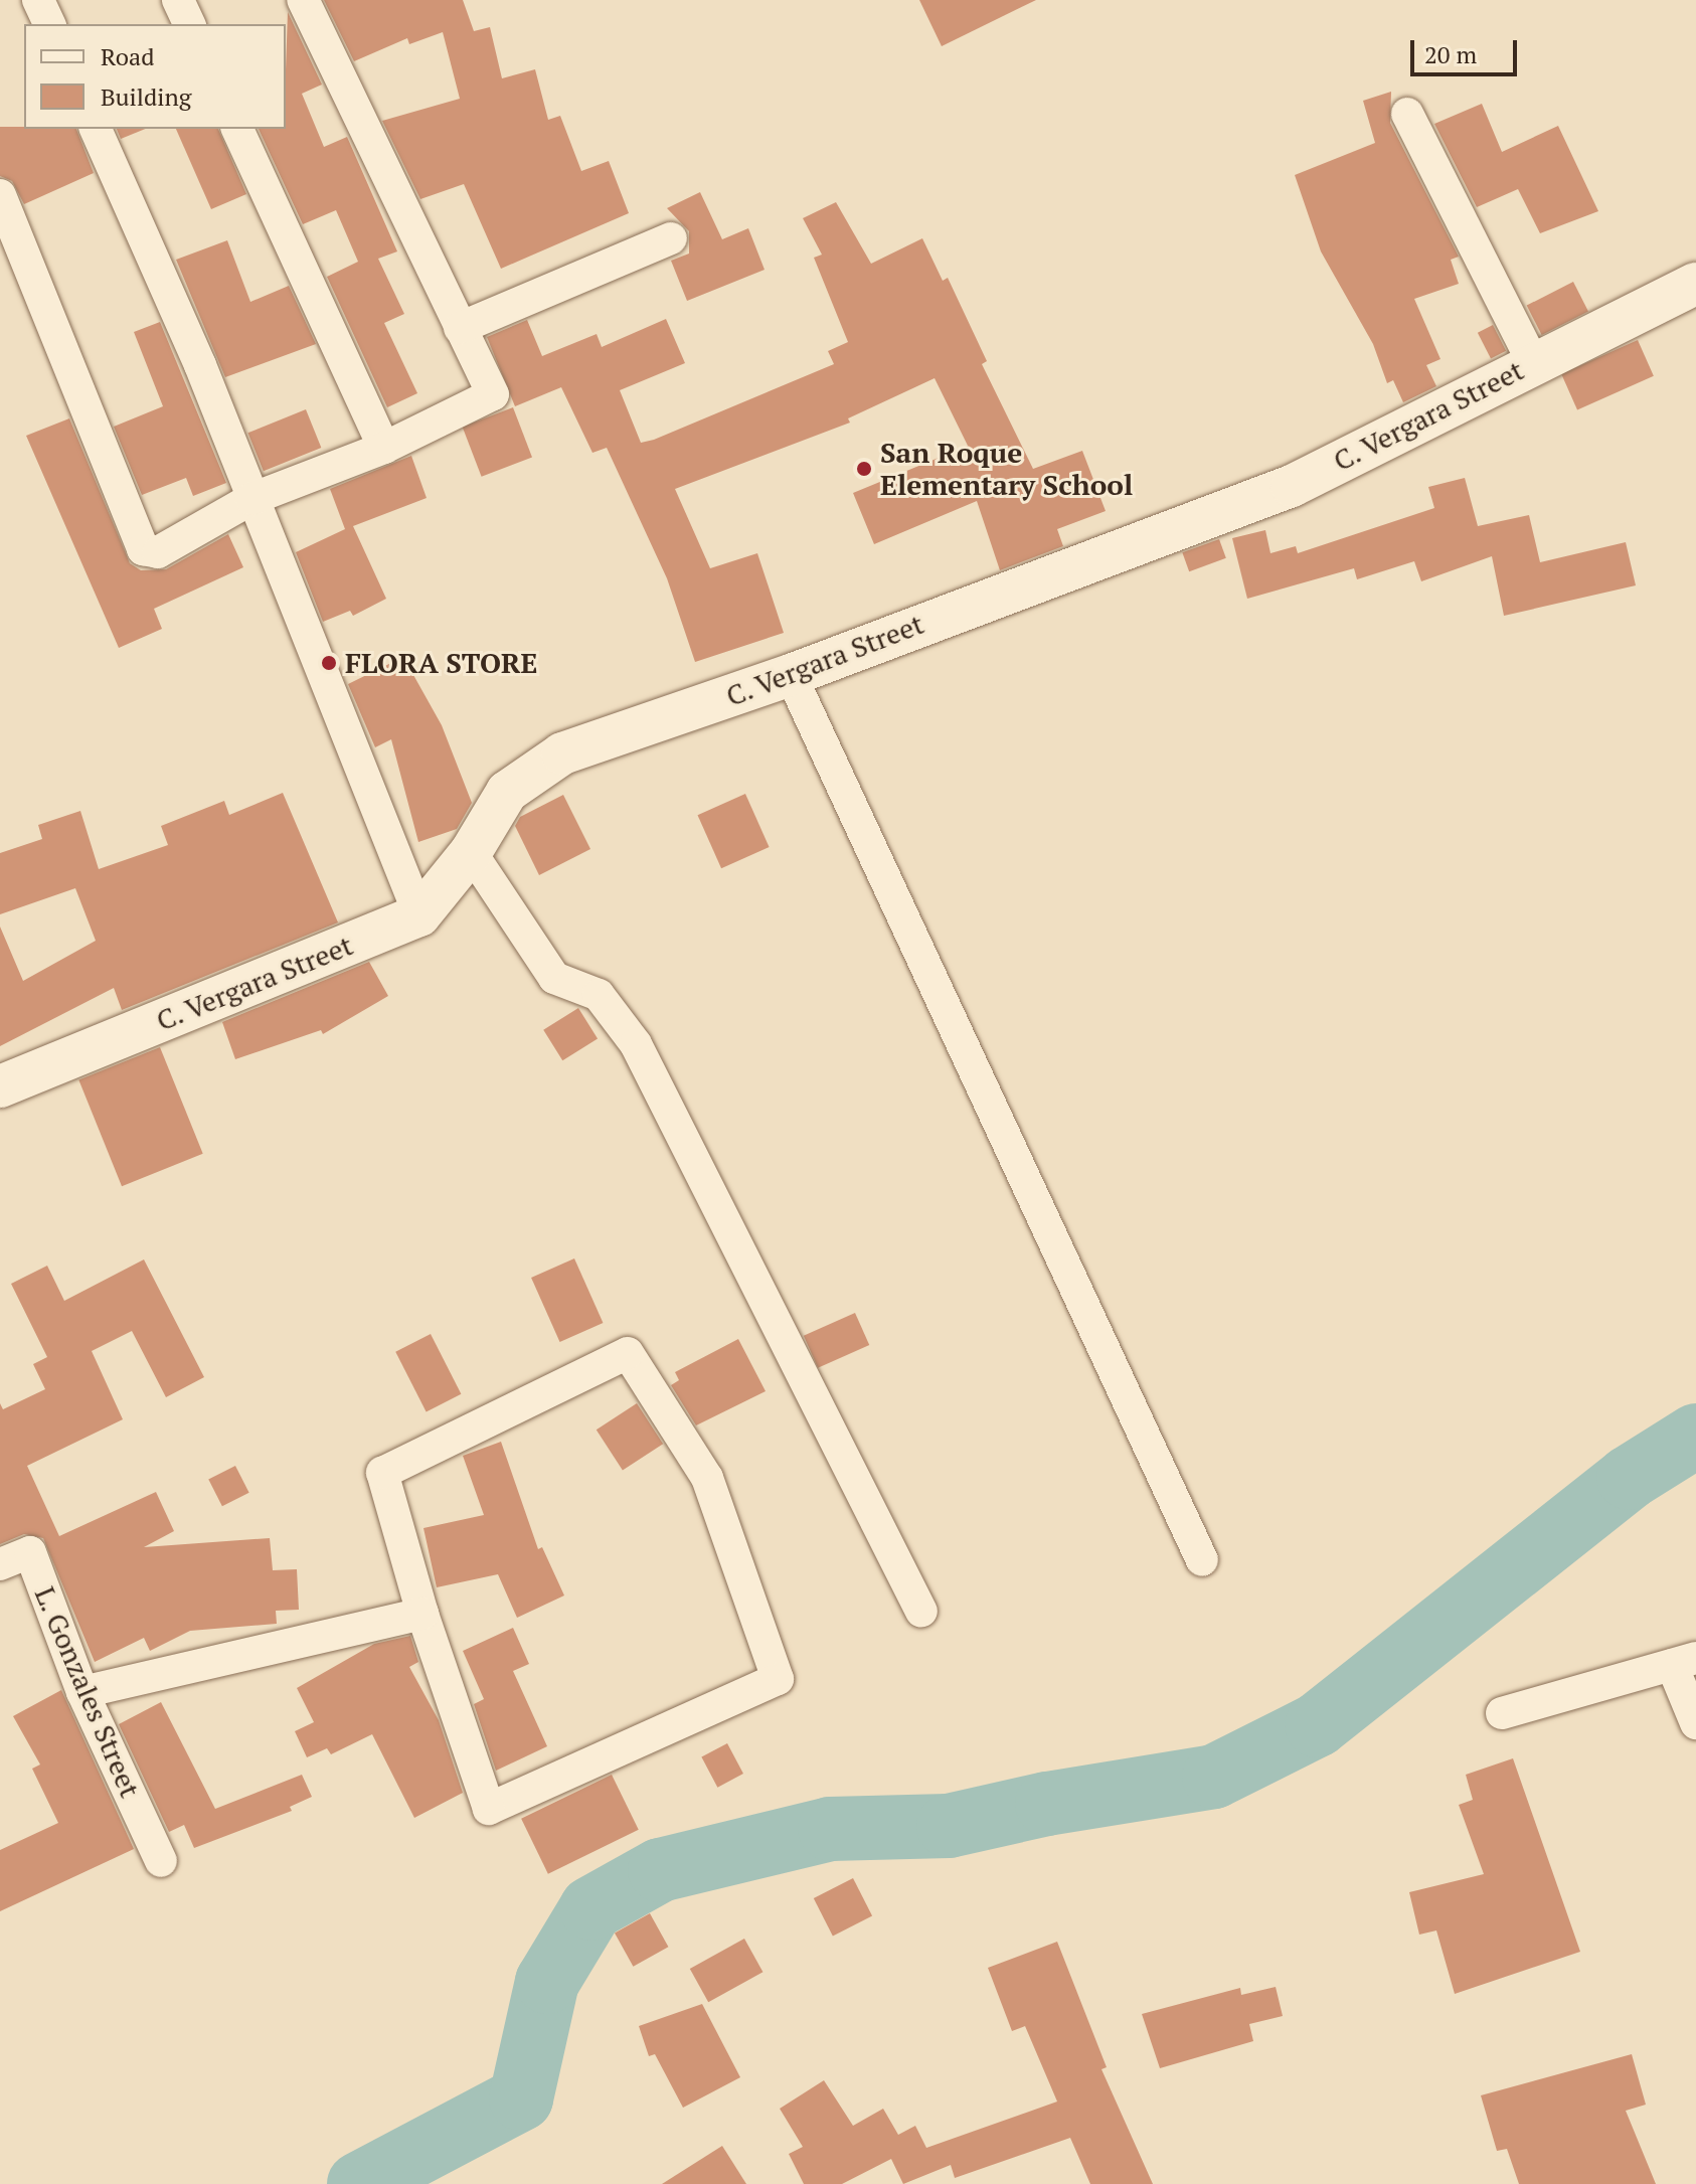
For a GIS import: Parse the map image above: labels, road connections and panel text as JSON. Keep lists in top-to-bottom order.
{
  "streets": {
    "street": ["C. Vergara Street", "L. Gonzales Street"]
  },
  "places": ["San Roque Elementary School", "FLORA STORE"],
  "legend": ["Road", "Building"],
  "scale_bar": "20 m"
}
